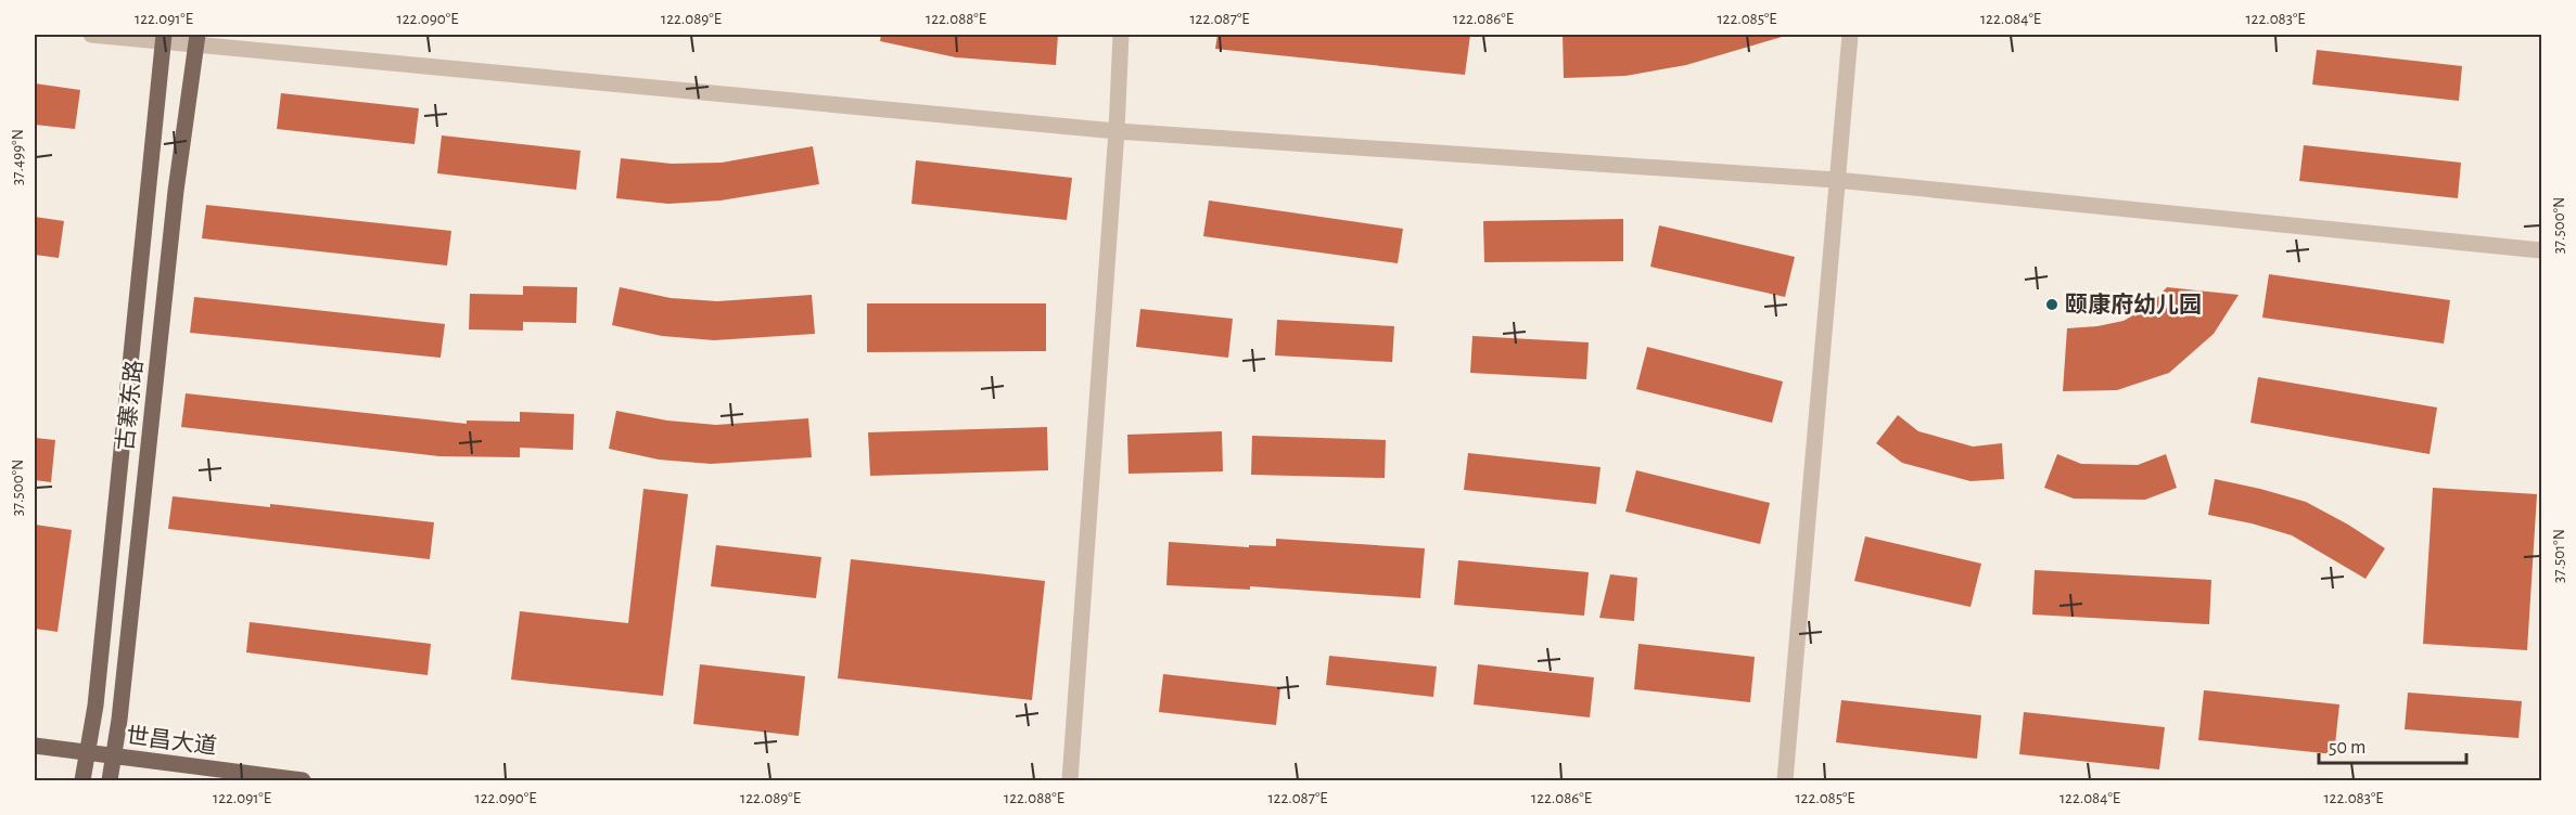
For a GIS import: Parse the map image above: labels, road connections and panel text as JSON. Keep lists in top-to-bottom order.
{
  "streets": {
    "main road": ["古寨东路", "世昌大道"]
  },
  "crossings": [
    ["古寨东路", "世昌大道"]
  ],
  "places": ["颐康府幼儿园"],
  "scale_bar": "50 m",
  "coordinates": [
    "122.091°E",
    "122.090°E",
    "122.089°E",
    "122.088°E",
    "122.087°E",
    "122.086°E",
    "122.085°E",
    "122.084°E",
    "122.083°E",
    "37.499°N",
    "37.500°N",
    "37.501°N"
  ]
}
